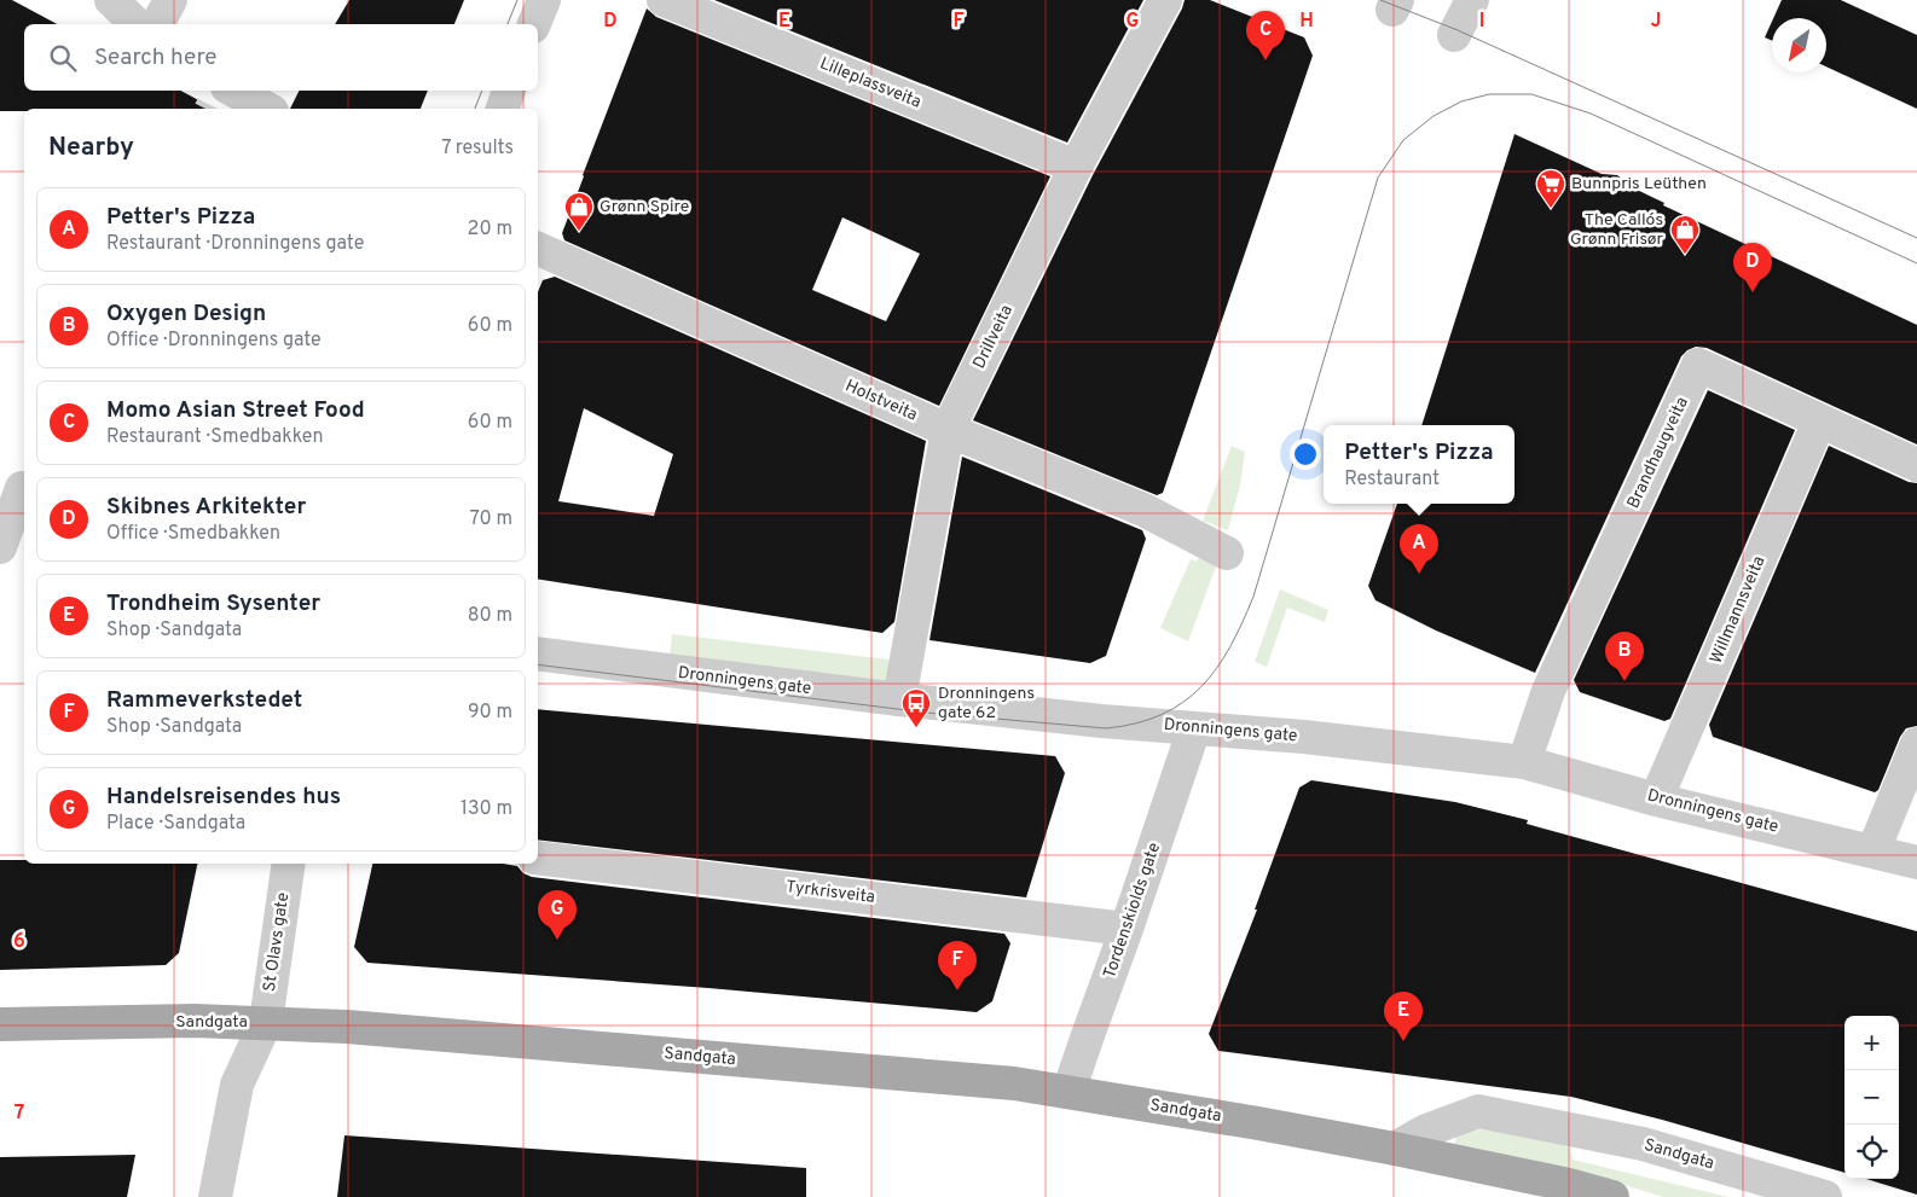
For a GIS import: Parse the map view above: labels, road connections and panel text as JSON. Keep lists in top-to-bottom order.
{
  "streets": {
    "main road": ["Sandgata"],
    "street": [
      "Lilleplassveita",
      "Drillveita",
      "Holstveita",
      "Brandhaugveita",
      "Willmannsveita",
      "Dronningens gate",
      "Tyrkrisveita",
      "Tordenskiolds gate",
      "St Olavs gate"
    ]
  },
  "crossings": [
    ["Lilleplassveita", "Drillveita"],
    ["Drillveita", "Holstveita"],
    ["Drillveita", "Dronningens gate"],
    ["Brandhaugveita", "Willmannsveita"],
    ["Brandhaugveita", "Dronningens gate"],
    ["Willmannsveita", "Dronningens gate"],
    ["Dronningens gate", "Tordenskiolds gate"],
    ["Tyrkrisveita", "Tordenskiolds gate"],
    ["Tordenskiolds gate", "Sandgata"],
    ["St Olavs gate", "Sandgata"]
  ],
  "places": {
    "supermarket": ["Bunnpris Leüthen"],
    "shop": ["Grønn Spire", "The Callós Grønn Frisør"],
    "bus stop": ["Dronningens gate 62"]
  },
  "north": "bottom left",
  "page": {
    "pins": [
      "C",
      "D",
      "A",
      "B",
      "G",
      "F",
      "E"
    ],
    "search": "Search here",
    "heading": ["Nearby", "7 results"],
    "list": [
      {
        "mark": "A",
        "name": "Petter's Pizza",
        "note": "Restaurant · Dronningens gate",
        "value": "20 m"
      },
      {
        "mark": "B",
        "name": "Oxygen Design",
        "note": "Office · Dronningens gate",
        "value": "60 m"
      },
      {
        "mark": "C",
        "name": "Momo Asian Street Food",
        "note": "Restaurant · Smedbakken",
        "value": "60 m"
      },
      {
        "mark": "D",
        "name": "Skibnes Arkitekter",
        "note": "Office · Smedbakken",
        "value": "70 m"
      },
      {
        "mark": "E",
        "name": "Trondheim Sysenter",
        "note": "Shop · Sandgata",
        "value": "80 m"
      },
      {
        "mark": "F",
        "name": "Rammeverkstedet",
        "note": "Shop · Sandgata",
        "value": "90 m"
      },
      {
        "mark": "G",
        "name": "Handelsreisendes hus",
        "note": "Place · Sandgata",
        "value": "130 m"
      }
    ],
    "popup": ["Petter's Pizza", "Restaurant"],
    "map_buttons": ["+", "−"]
  },
  "grid": {
    "columns": [
      "D",
      "E",
      "F",
      "G",
      "H",
      "I",
      "J"
    ],
    "rows": ["6", "7"]
  }
}
